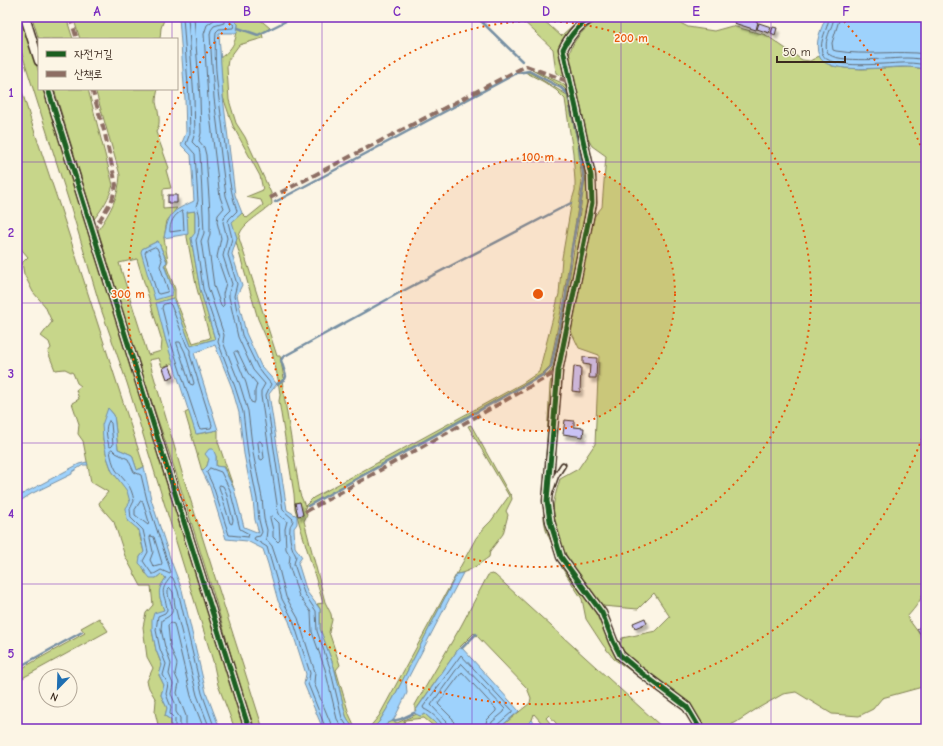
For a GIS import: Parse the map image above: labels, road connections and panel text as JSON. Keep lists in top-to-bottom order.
{
  "legend": ["자전거길", "산책로"],
  "scale_bar": "50 m",
  "north": "bottom left",
  "grid": {
    "columns": [
      "A",
      "B",
      "C",
      "D",
      "E",
      "F"
    ],
    "rows": [
      "1",
      "2",
      "3",
      "4",
      "5"
    ]
  },
  "rings": ["200 m", "100 m", "300 m"]
}
